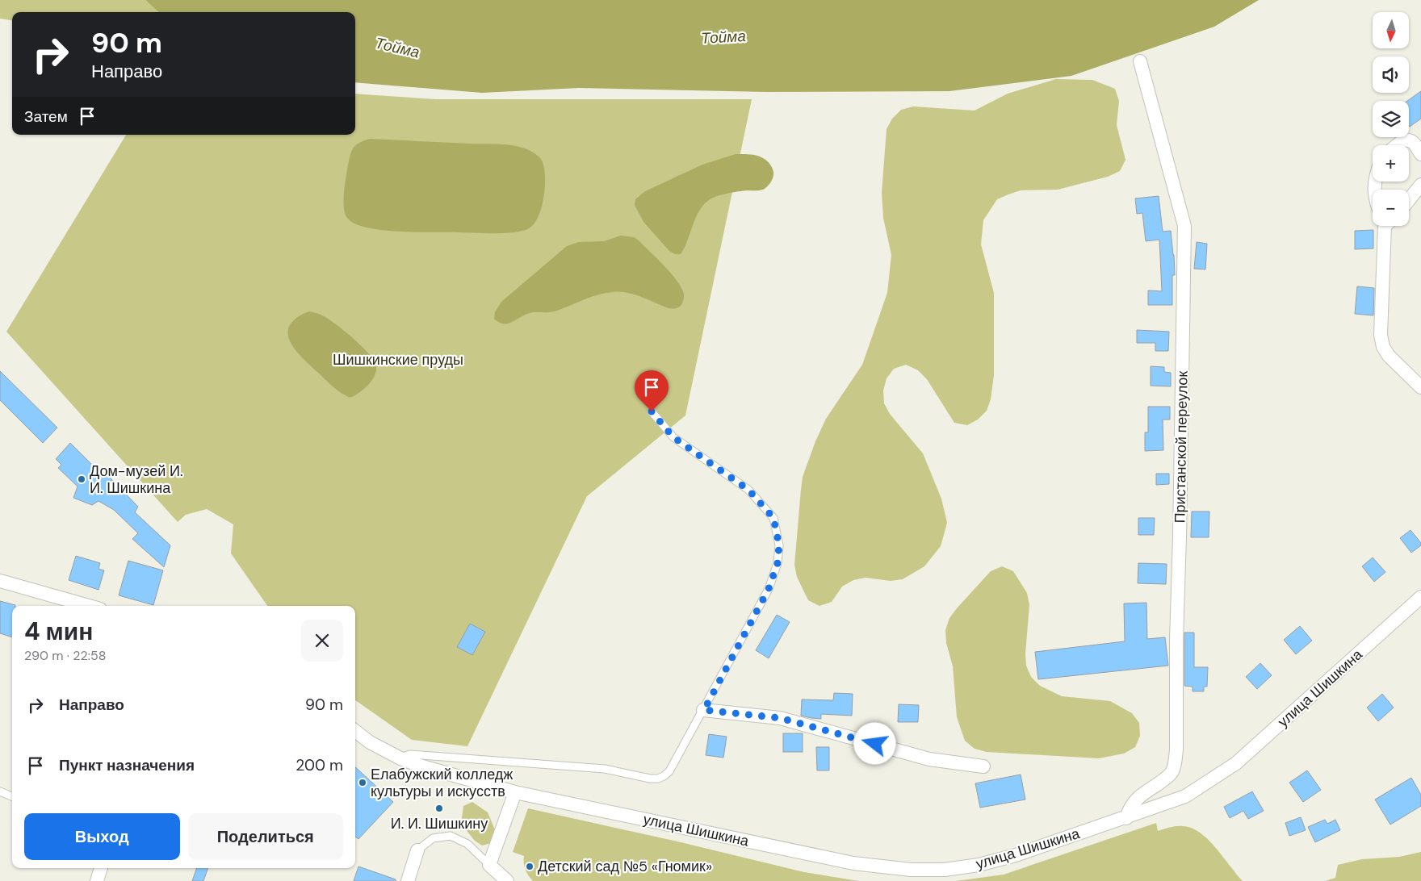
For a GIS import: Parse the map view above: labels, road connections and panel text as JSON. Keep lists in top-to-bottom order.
{
  "streets": {
    "street": ["Пристанской переулок", "улица Шишкина"]
  },
  "crossings": [
    ["Пристанской переулок", "улица Шишкина"]
  ],
  "water": ["Тойма"],
  "parks": ["Шишкинские пруды"],
  "places": [
    "Дом-музей И. И. Шишкина",
    "Елабужский колледж культуры и искусств",
    "И. И. Шишкину",
    "Детский сад №5 «Гномик»"
  ],
  "north": "bottom",
  "page": {
    "map_buttons": ["+", "−"],
    "turn": ["90 m", "Направо"],
    "then": "Затем",
    "heading": ["4 мин", "290 m · 22:58"],
    "list": [
      {
        "name": "Направо",
        "value": "90 m"
      },
      {
        "name": "Пункт назначения",
        "value": "200 m"
      }
    ],
    "buttons": ["Выход", "Поделиться"]
  }
}
